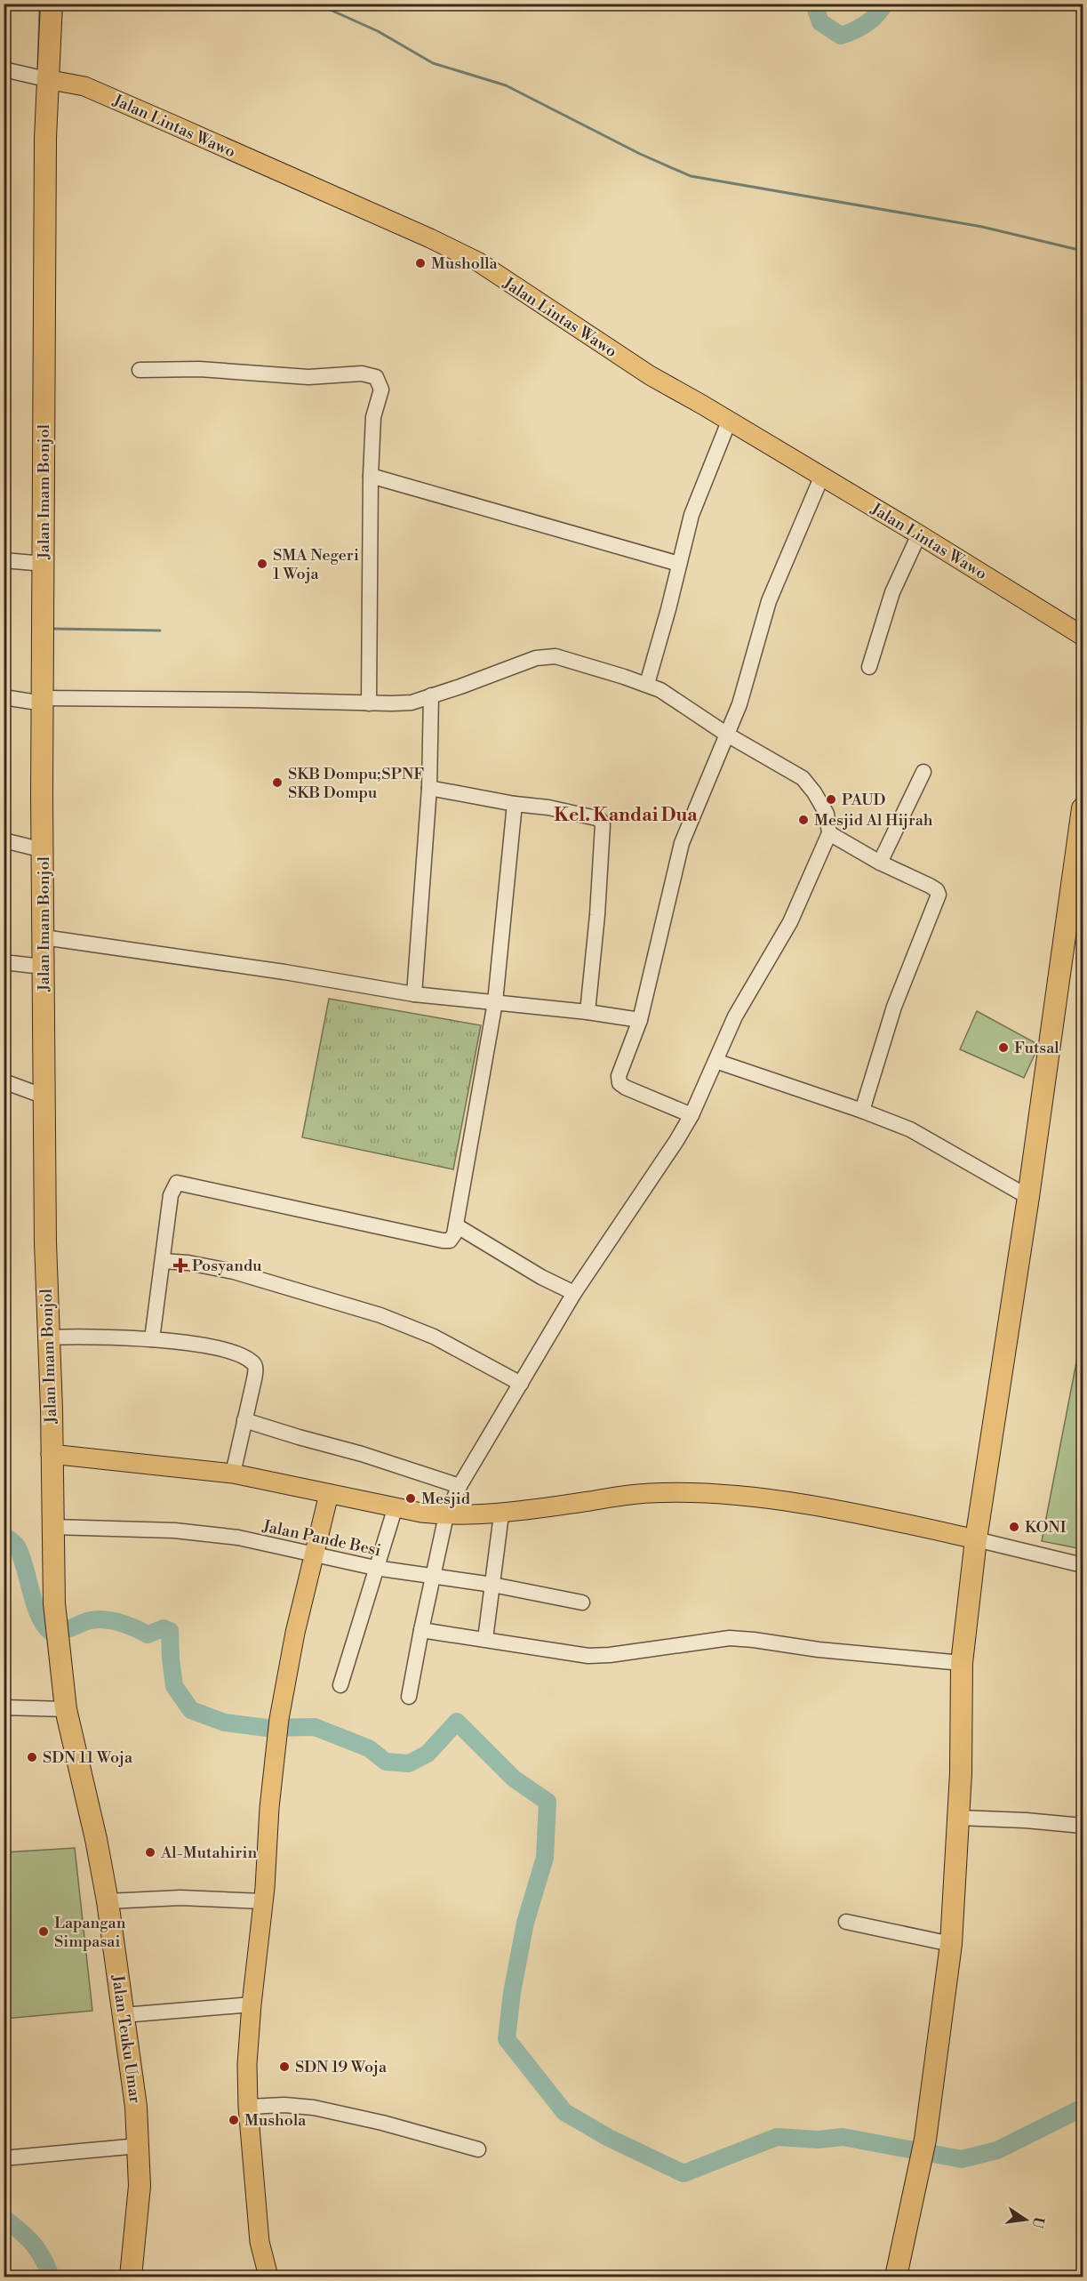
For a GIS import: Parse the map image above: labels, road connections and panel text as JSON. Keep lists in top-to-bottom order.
{
  "streets": {
    "highway": ["Jalan Imam Bonjol", "Jalan Teuku Umar"],
    "main road": ["Jalan Lintas Wawo"],
    "street": ["Jalan Pande Besi"]
  },
  "crossings": [
    ["Jalan Lintas Wawo", "Jalan Imam Bonjol"],
    ["Jalan Imam Bonjol", "Jalan Pande Besi"],
    ["Jalan Imam Bonjol", "Jalan Teuku Umar"]
  ],
  "districts": ["Kel. Kandai Dua"],
  "places": {
    "other": [
      "Musholla",
      "SMA Negeri 1 Woja",
      "SKB Dompu;SPNF SKB Dompu",
      "PAUD",
      "Mesjid Al Hijrah",
      "Futsal",
      "Mesjid",
      "KONI",
      "SDN 11 Woja",
      "Al-Mutahirin",
      "Lapangan Simpasai",
      "SDN 19 Woja",
      "Mushola"
    ],
    "health": ["Posyandu"]
  },
  "north": "right"
}
